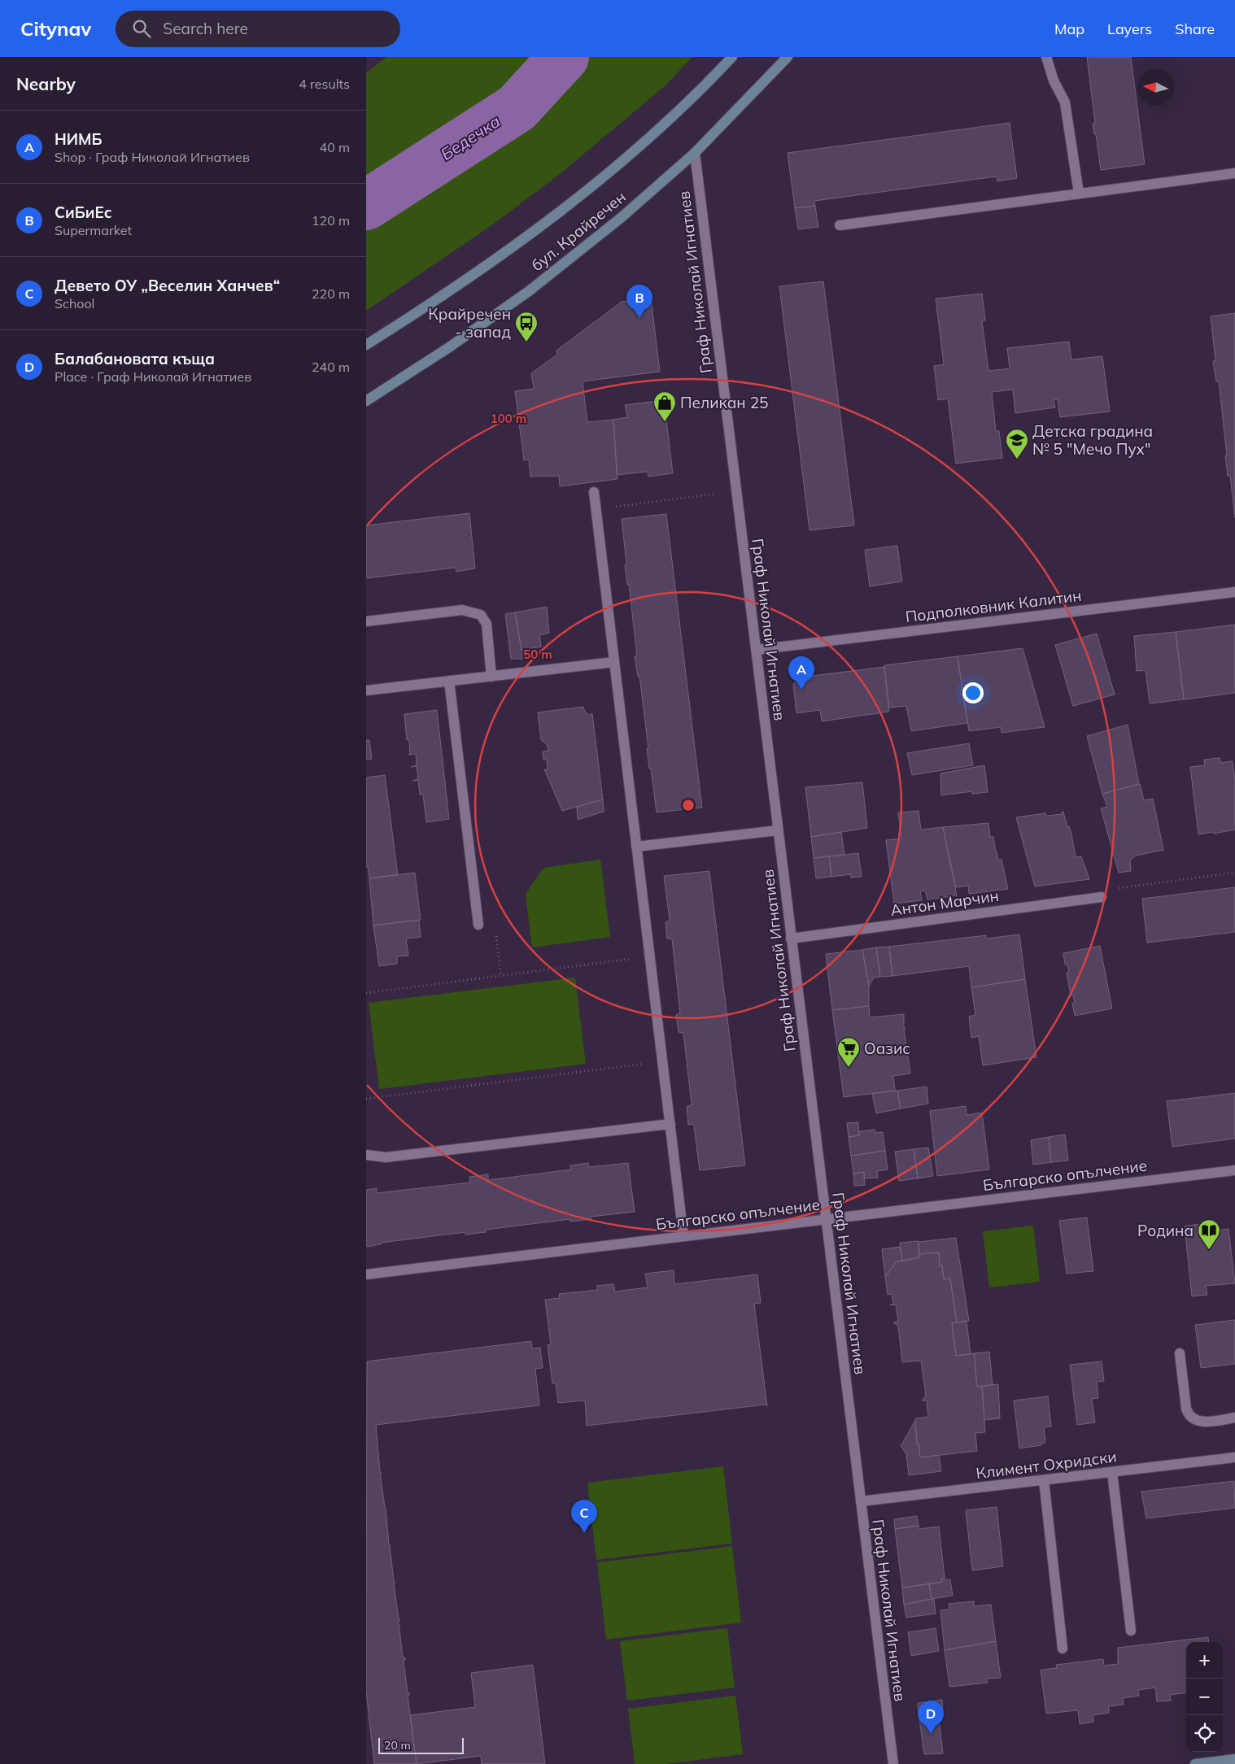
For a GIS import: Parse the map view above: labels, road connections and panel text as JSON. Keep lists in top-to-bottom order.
{
  "streets": {
    "main road": ["бул. Крайречен"],
    "street": [
      "Граф Николай Игнатиев",
      "Подполковник Калитин",
      "Антон Марчин",
      "Българско опълчение",
      "Климент Охридски"
    ]
  },
  "crossings": [
    ["бул. Крайречен", "Граф Николай Игнатиев"],
    ["Граф Николай Игнатиев", "Подполковник Калитин"],
    ["Граф Николай Игнатиев", "Антон Марчин"],
    ["Граф Николай Игнатиев", "Българско опълчение"],
    ["Граф Николай Игнатиев", "Климент Охридски"]
  ],
  "water": ["Бедечка"],
  "places": {
    "bus stop": ["Крайречен - запад"],
    "shop": ["Пеликан 25"],
    "school or university": ["Детска градина № 5 \"Мечо Пух\""],
    "supermarket": ["Оазис"],
    "library": ["Родина"]
  },
  "scale_bar": "20 m",
  "north": "left",
  "page": {
    "header": "Citynav",
    "search": "Search here",
    "nav": ["Map", "Layers", "Share"],
    "heading": ["Nearby", "4 results"],
    "list": [
      {
        "mark": "A",
        "name": "НИМБ",
        "note": "Shop · Граф Николай Игнатиев",
        "value": "40 m"
      },
      {
        "mark": "B",
        "name": "СиБиЕс",
        "note": "Supermarket",
        "value": "120 m"
      },
      {
        "mark": "C",
        "name": "Девето ОУ „Веселин Ханчев“",
        "note": "School",
        "value": "220 m"
      },
      {
        "mark": "D",
        "name": "Балабановата къща",
        "note": "Place · Граф Николай Игнатиев",
        "value": "240 m"
      }
    ],
    "pins": [
      "B",
      "A",
      "C",
      "D"
    ],
    "map_buttons": ["+", "−"],
    "scale": "20 m"
  },
  "rings": ["100 m", "50 m"]
}
